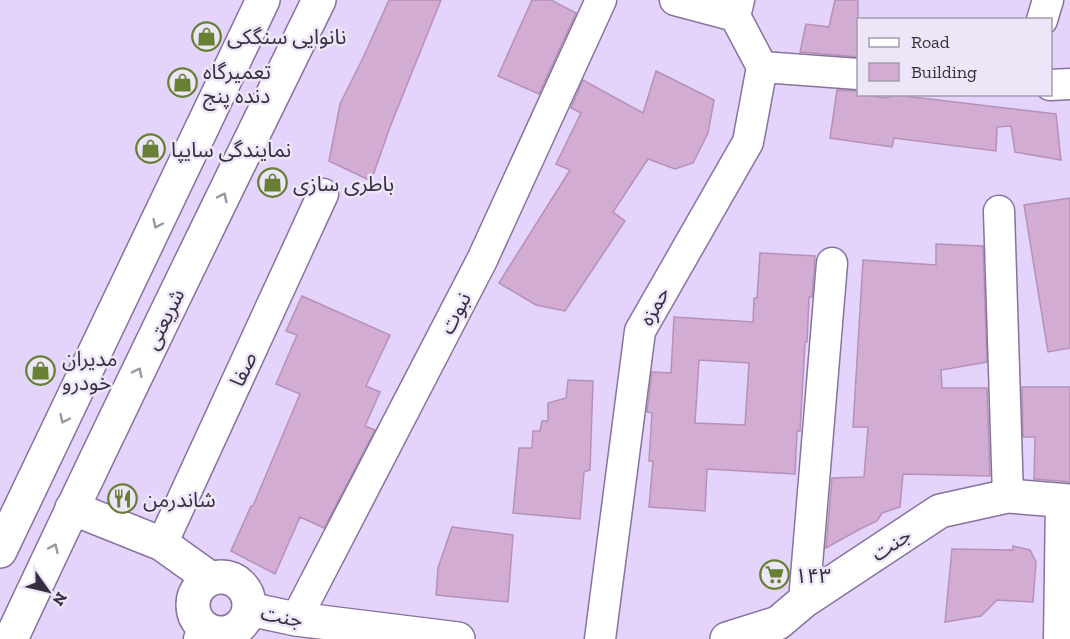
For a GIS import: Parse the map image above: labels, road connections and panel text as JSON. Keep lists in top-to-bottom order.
{
  "streets": {
    "main road": ["شریعتی", "جنت"],
    "street": ["حمزه", "نبوت", "صفا"]
  },
  "crossings": [
    ["نبوت", "جنت"]
  ],
  "places": {
    "shop": [
      "نانوایی سنگکی",
      "تعمیرگاه دنده پنج",
      "نمایندگی سایپا",
      "باطری سازی",
      "مدیران خودرو"
    ],
    "restaurant": ["شاندرمن"],
    "supermarket": ["۱۴۳"]
  },
  "legend": ["Road", "Building"],
  "north": "bottom right"
}
